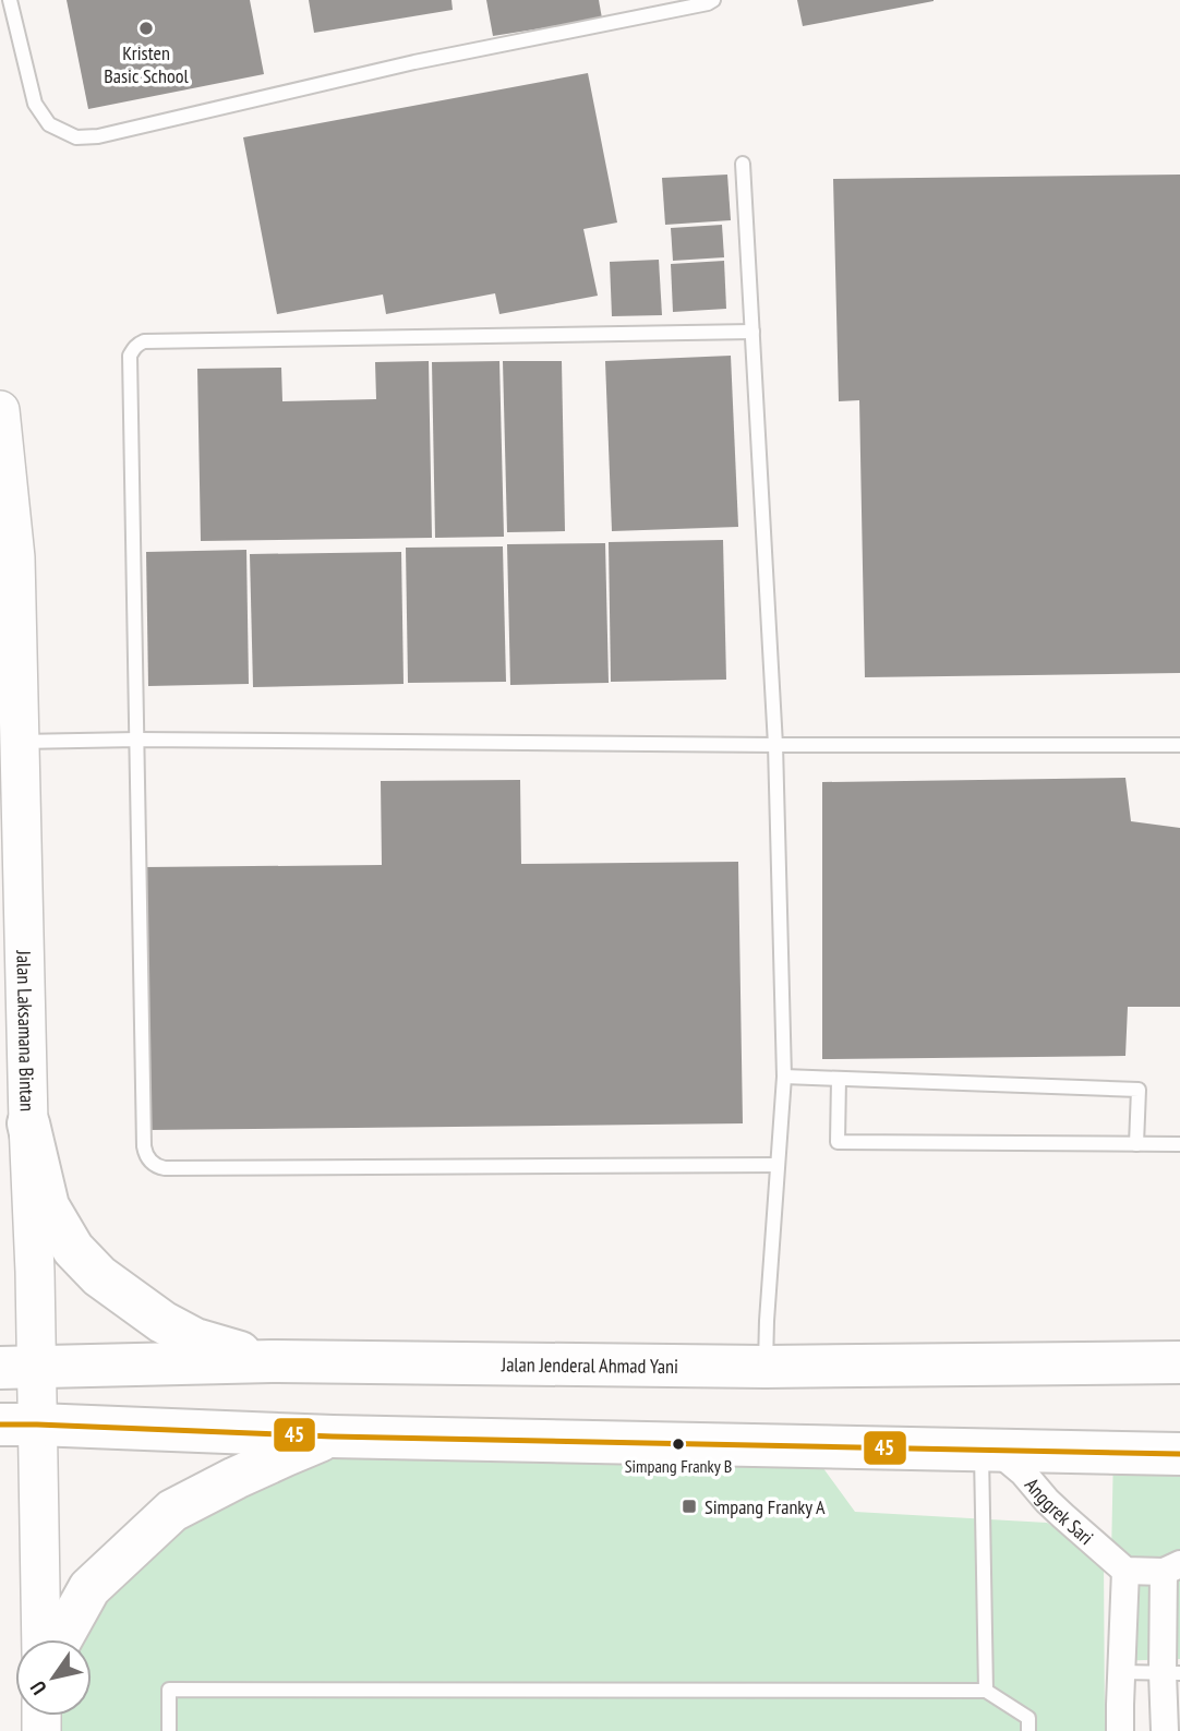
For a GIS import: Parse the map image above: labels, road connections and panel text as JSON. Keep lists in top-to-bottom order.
{
  "streets": {
    "highway": ["Jalan Jenderal Ahmad Yani"],
    "main road": ["Jalan Laksamana Bintan"],
    "street": ["Anggrek Sari"]
  },
  "crossings": [
    ["Jalan Laksamana Bintan", "Jalan Jenderal Ahmad Yani"]
  ],
  "places": {
    "other": ["Kristen Basic School", "Simpang Franky B"],
    "transit": ["Simpang Franky A"]
  },
  "lines": ["transit line 45"],
  "north": "bottom left"
}
